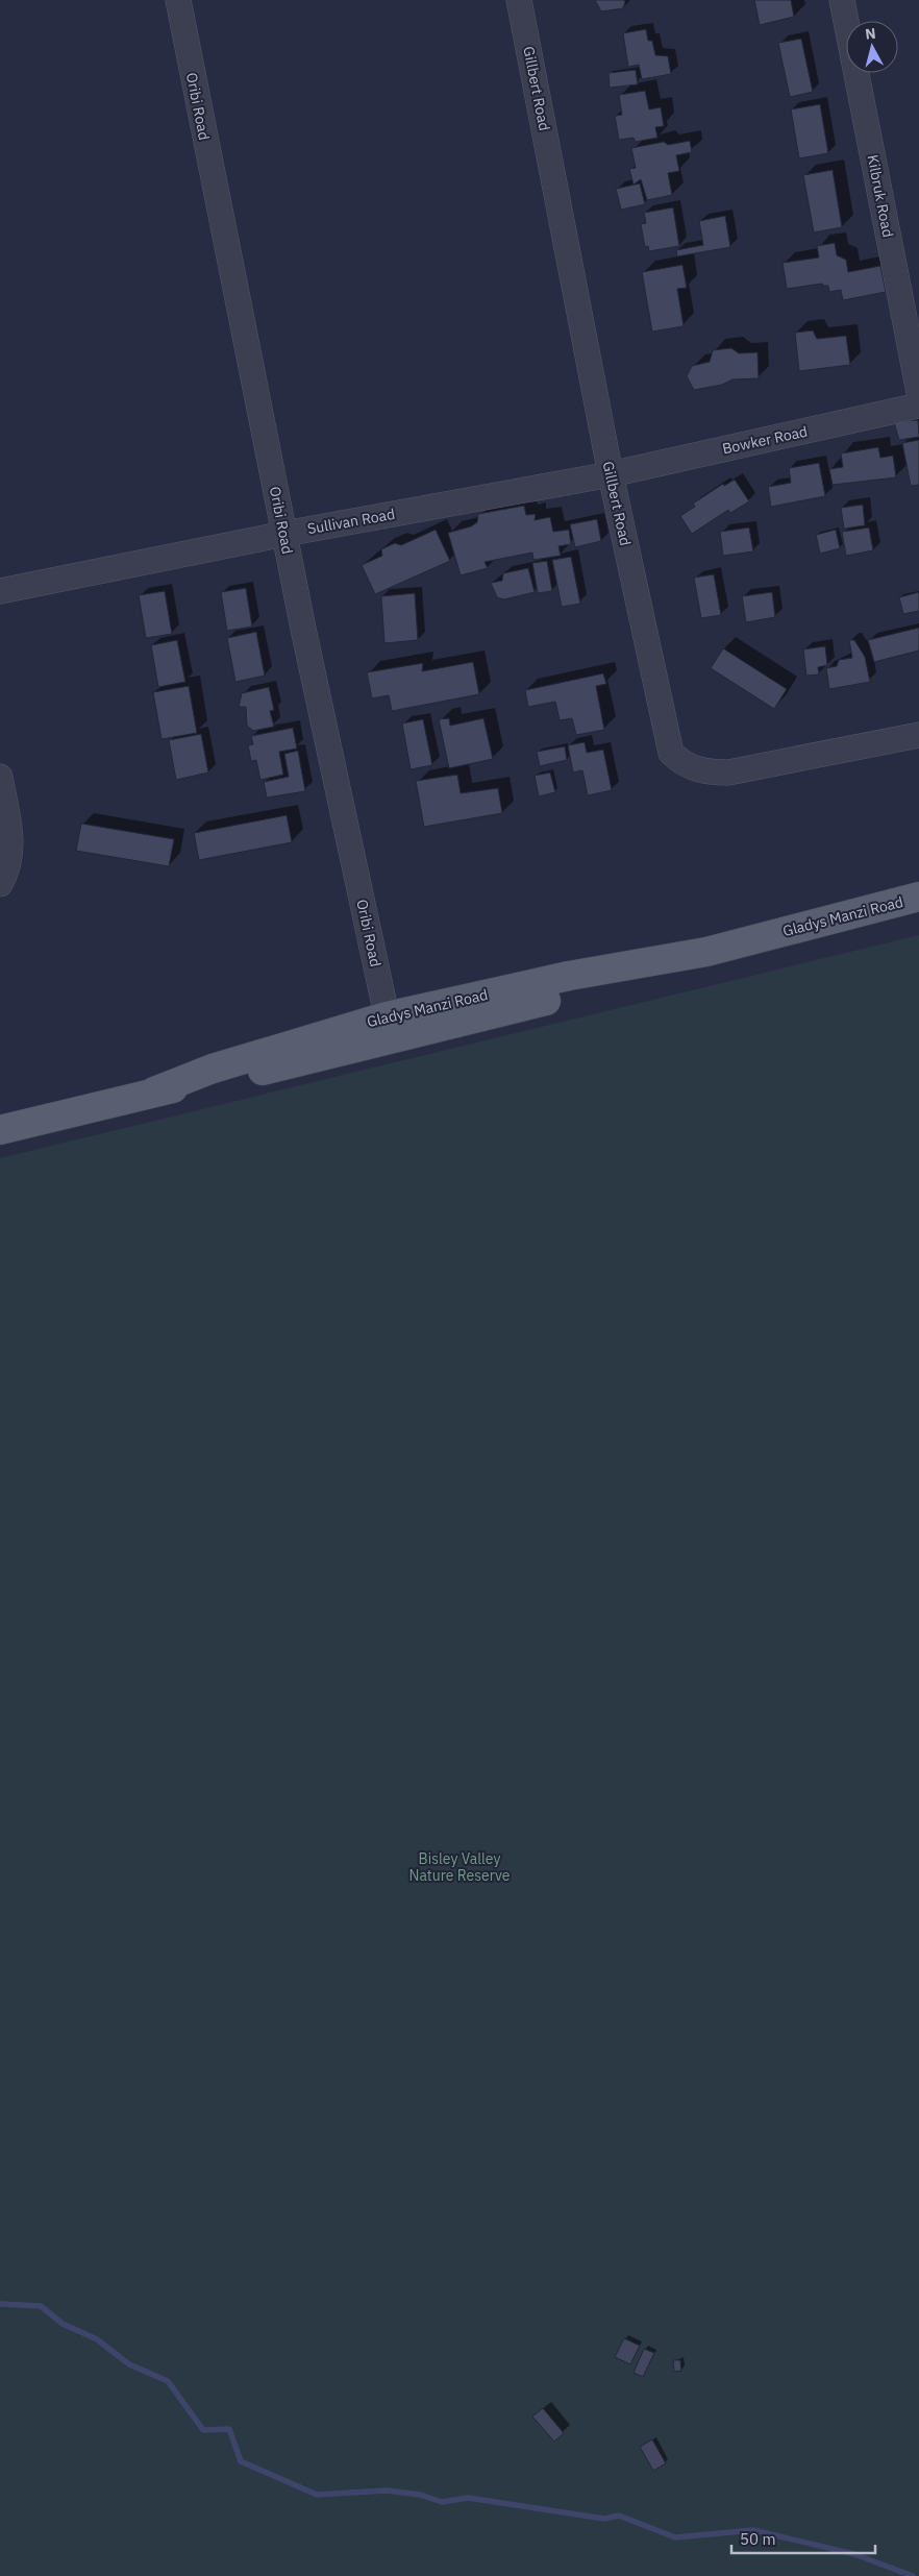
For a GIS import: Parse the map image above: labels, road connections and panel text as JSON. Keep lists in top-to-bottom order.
{
  "streets": {
    "main road": ["Gladys Manzi Road"],
    "street": [
      "Gillbert Road",
      "Oribi Road",
      "Kilbruk Road",
      "Bowker Road",
      "Sullivan Road"
    ]
  },
  "crossings": [
    ["Gillbert Road", "Bowker Road"],
    ["Gillbert Road", "Sullivan Road"],
    ["Oribi Road", "Sullivan Road"],
    ["Oribi Road", "Gladys Manzi Road"],
    ["Bowker Road", "Sullivan Road"]
  ],
  "parks": ["Bisley Valley Nature Reserve"],
  "scale_bar": "50 m",
  "north": "top"
}
